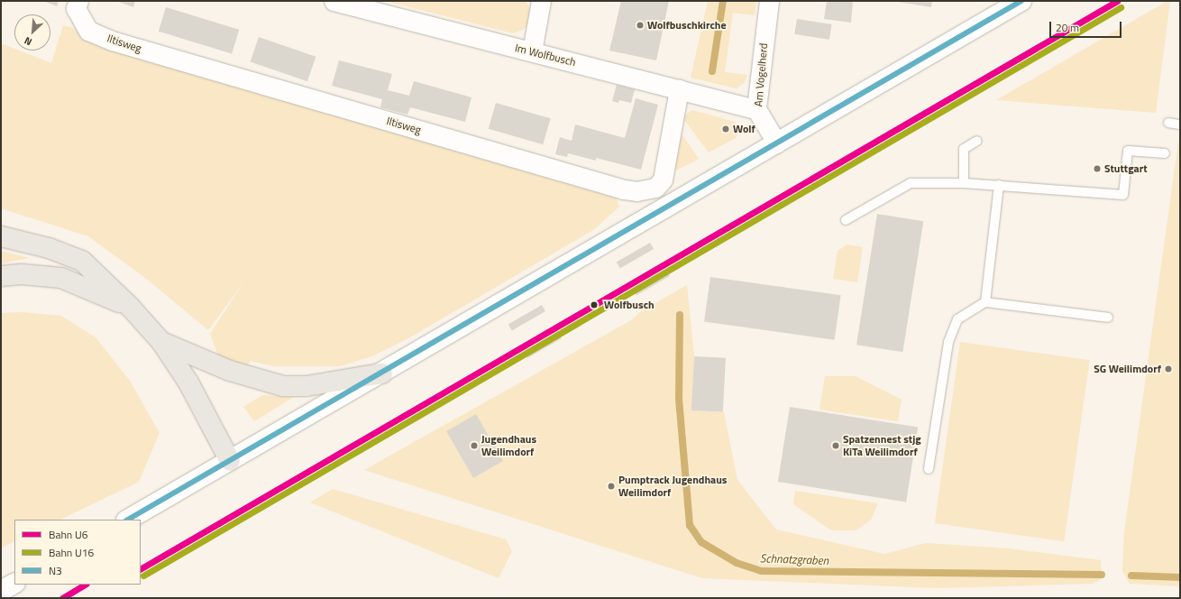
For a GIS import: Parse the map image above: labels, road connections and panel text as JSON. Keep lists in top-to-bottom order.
{
  "streets": {
    "street": ["Iltisweg", "Im Wolfbusch", "Am Vogelherd"]
  },
  "crossings": [
    ["Iltisweg", "Im Wolfbusch"],
    ["Im Wolfbusch", "Am Vogelherd"]
  ],
  "water": ["Schnatzgraben"],
  "places": [
    "Wolfbuschkirche",
    "Wolf",
    "Stuttgart",
    "Wolfbusch",
    "SG Weilimdorf",
    "Jugendhaus Weilimdorf",
    "Spatzennest stjg KiTa Weilimdorf",
    "Pumptrack Jugendhaus Weilimdorf"
  ],
  "lines": ["rail line U6", "transit line N3", "rail line U16"],
  "legend": ["Bahn U6", "Bahn U16", "N3"],
  "scale_bar": "20 m",
  "north": "bottom left"
}
